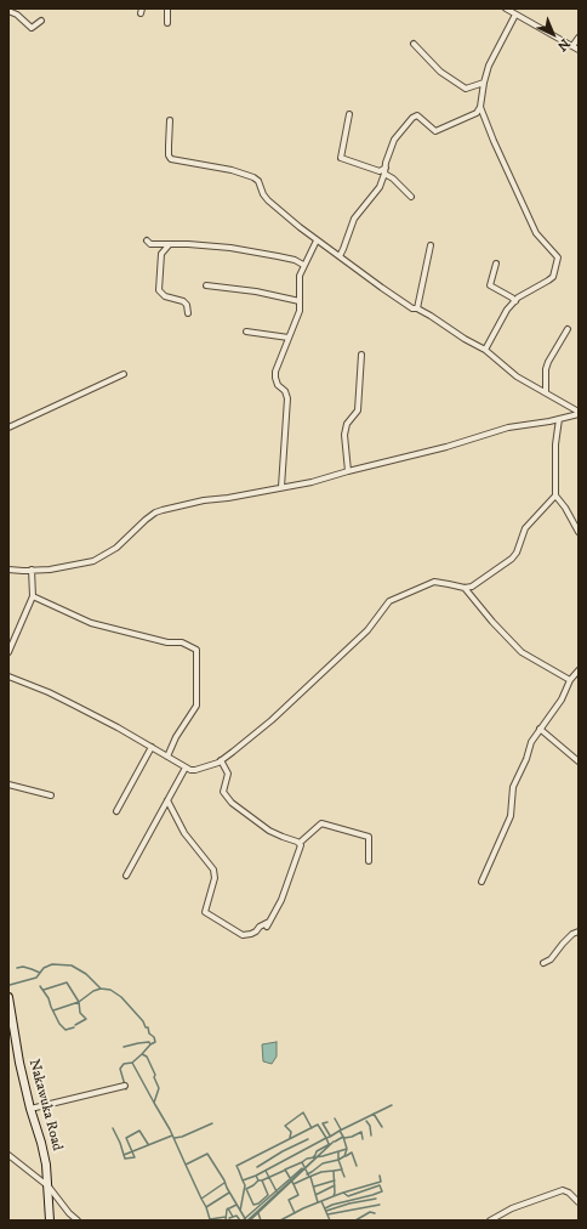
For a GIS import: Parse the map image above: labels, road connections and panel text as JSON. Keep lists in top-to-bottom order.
{
  "streets": {
    "main road": ["Nakawuka Road"]
  },
  "north": "bottom right"
}
